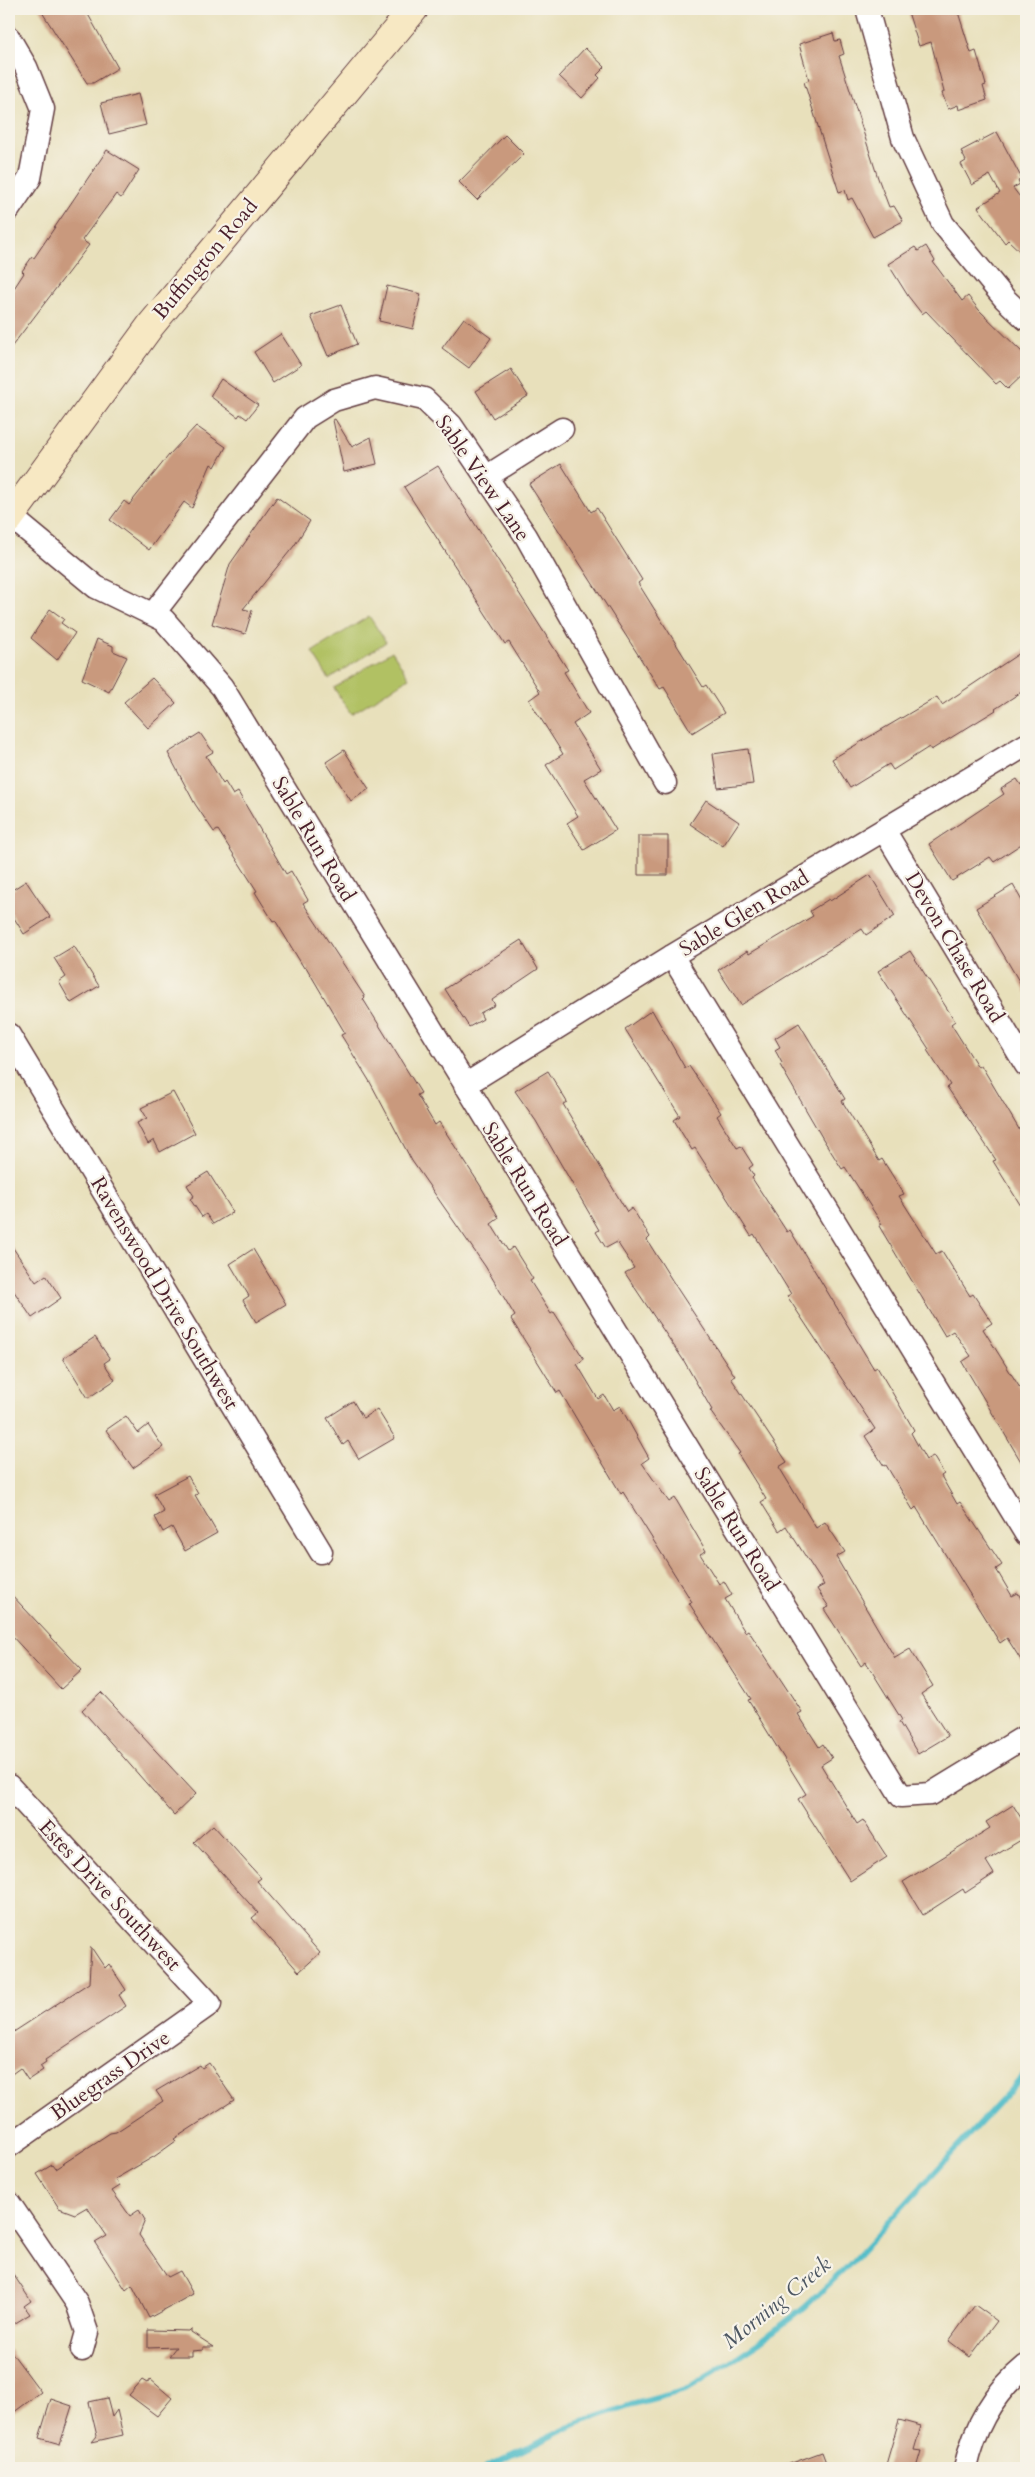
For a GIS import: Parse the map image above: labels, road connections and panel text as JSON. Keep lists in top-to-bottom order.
{
  "streets": {
    "street": [
      "Buffington Road",
      "Sable View Lane",
      "Sable Run Road",
      "Sable Glen Road",
      "Devon Chase Road",
      "Ravenswood Drive Southwest",
      "Estes Drive Southwest",
      "Bluegrass Drive"
    ]
  },
  "crossings": [
    ["Buffington Road", "Sable Run Road"],
    ["Sable View Lane", "Sable Run Road"],
    ["Sable Run Road", "Sable Glen Road"],
    ["Sable Glen Road", "Devon Chase Road"],
    ["Estes Drive Southwest", "Bluegrass Drive"]
  ],
  "water": ["Morning Creek"]
}
